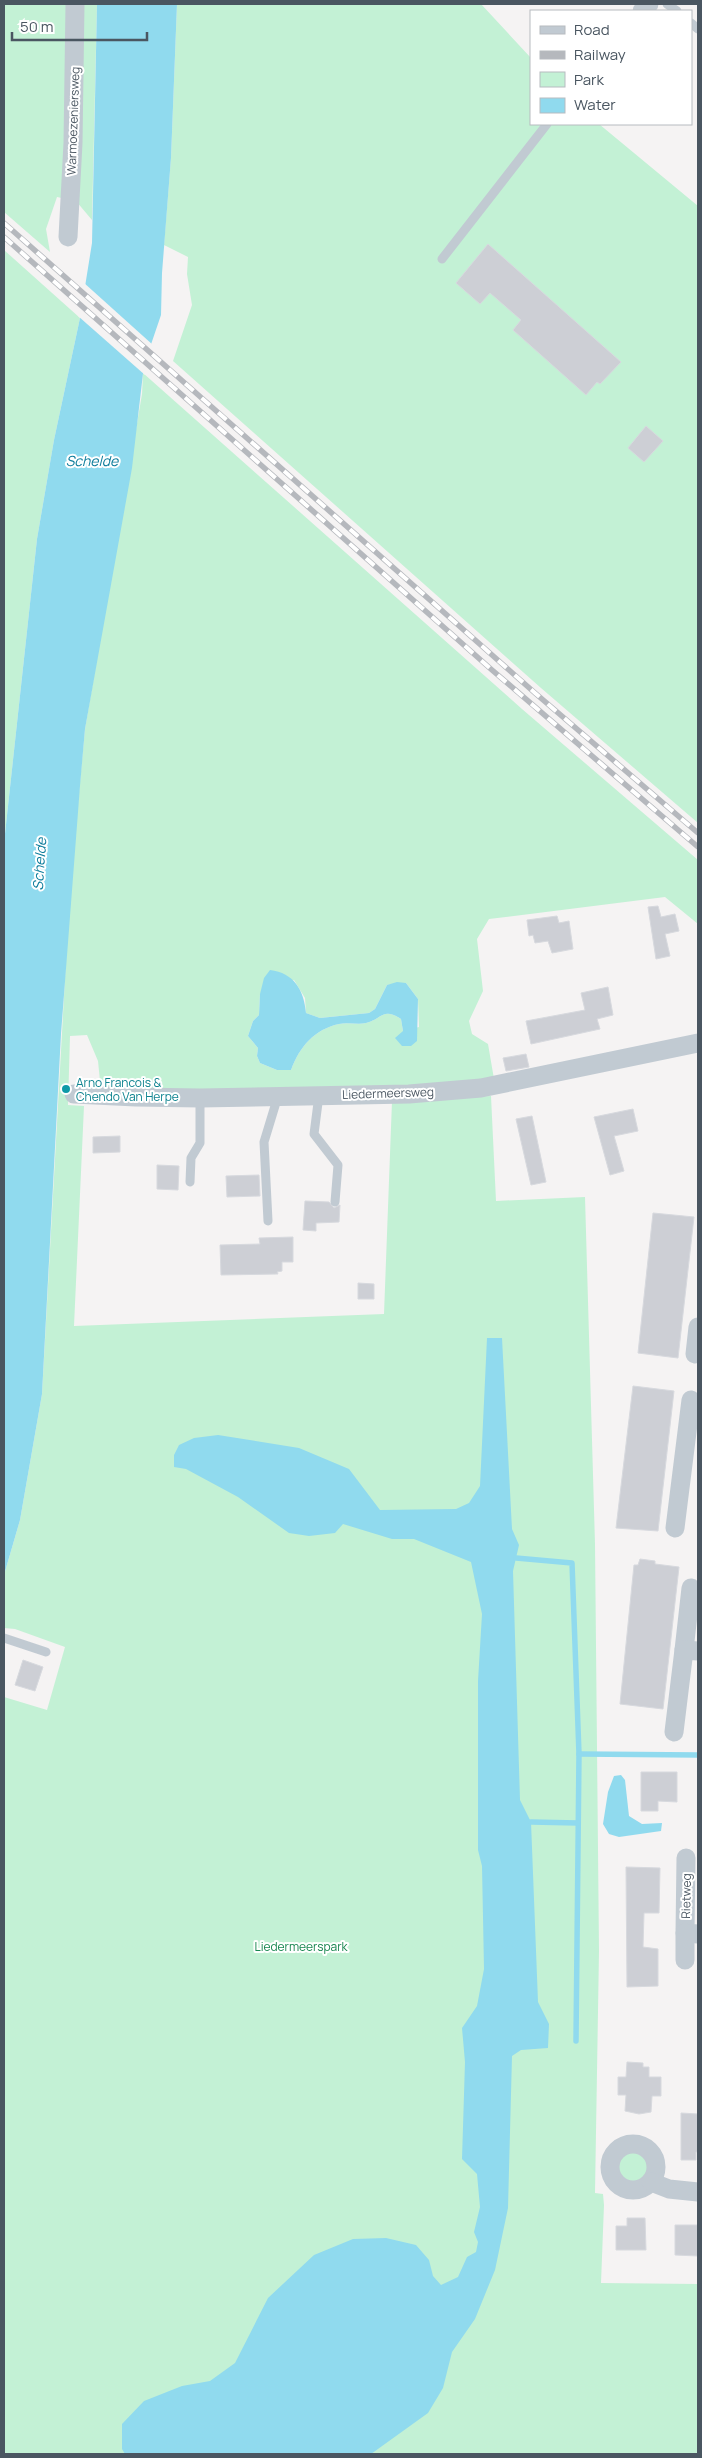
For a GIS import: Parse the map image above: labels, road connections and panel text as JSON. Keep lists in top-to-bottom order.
{
  "streets": {
    "street": ["Warmoezeniersweg", "Liedermeersweg", "Rietweg"]
  },
  "water": ["Schelde"],
  "parks": ["Liedermeerspark"],
  "places": ["Arno Francois & Chendo Van Herpe"],
  "legend": [
    "Road",
    "Railway",
    "Park",
    "Water"
  ],
  "scale_bar": "50 m"
}
